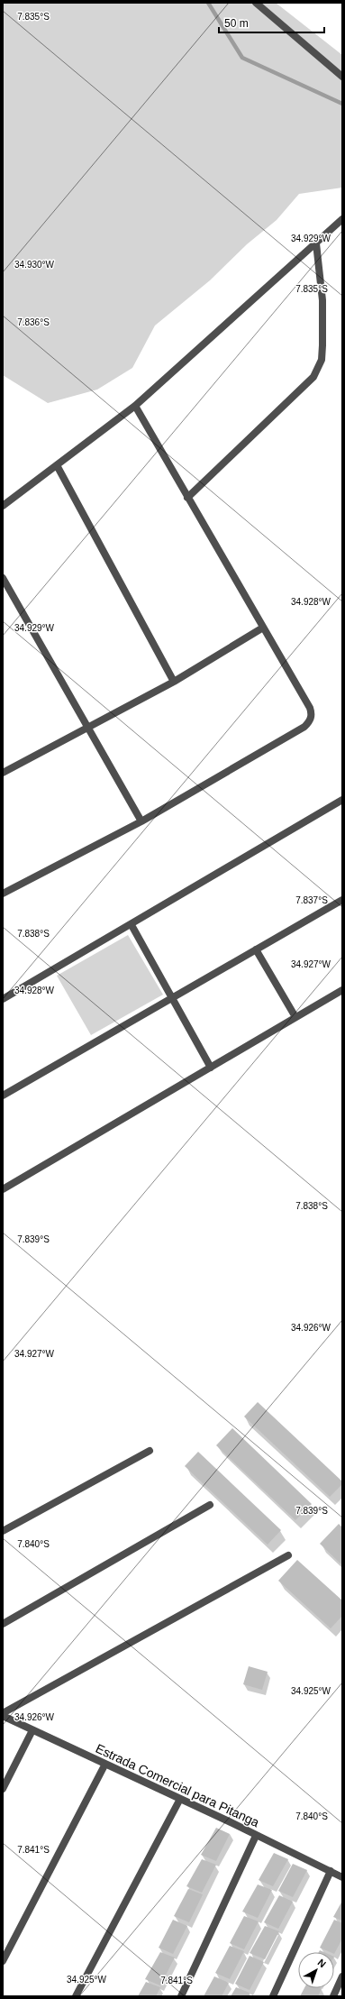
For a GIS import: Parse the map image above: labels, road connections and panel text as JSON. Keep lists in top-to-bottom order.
{
  "streets": {
    "street": ["Estrada Comercial para Pitanga"]
  },
  "scale_bar": "50 m",
  "north": "top right",
  "coordinates": [
    "7.835°S",
    "34.929°W",
    "34.930°W",
    "7.836°S",
    "34.928°W",
    "7.837°S",
    "7.838°S",
    "34.927°W",
    "7.839°S",
    "34.926°W",
    "7.840°S",
    "34.925°W",
    "7.841°S"
  ]
}
